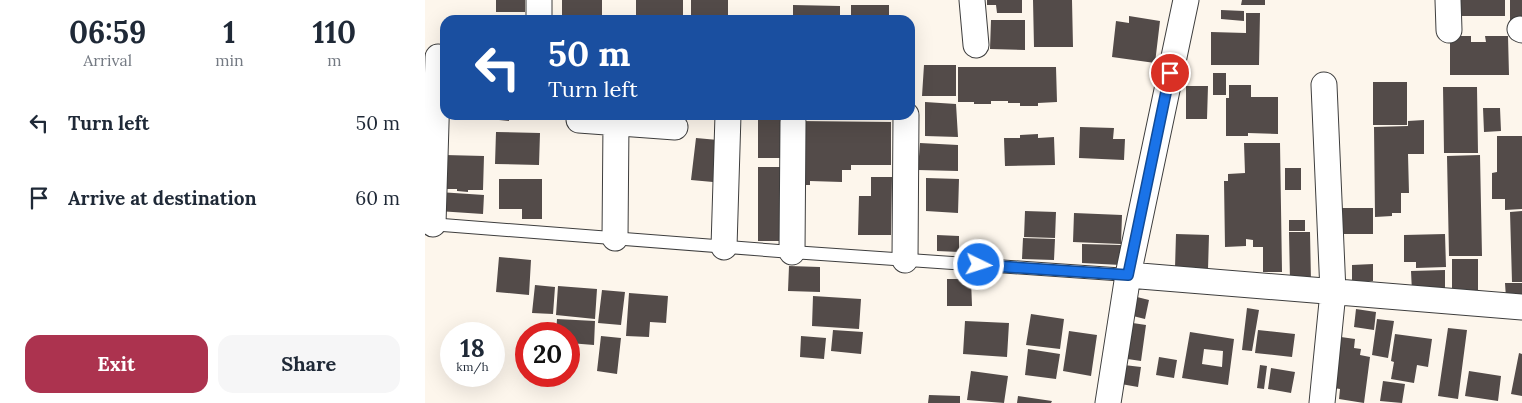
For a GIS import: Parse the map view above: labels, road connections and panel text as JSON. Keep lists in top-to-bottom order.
{
  "page": {
    "eta": [
      "06:59",
      "Arrival",
      "1",
      "min",
      "110",
      "m"
    ],
    "turn": ["50 m", "Turn left"],
    "list": [
      {
        "name": "Turn left",
        "value": "50 m"
      },
      {
        "name": "Arrive at destination",
        "value": "60 m"
      }
    ],
    "speed": "18 km/h",
    "limit": "20",
    "buttons": ["Exit", "Share"]
  }
}
